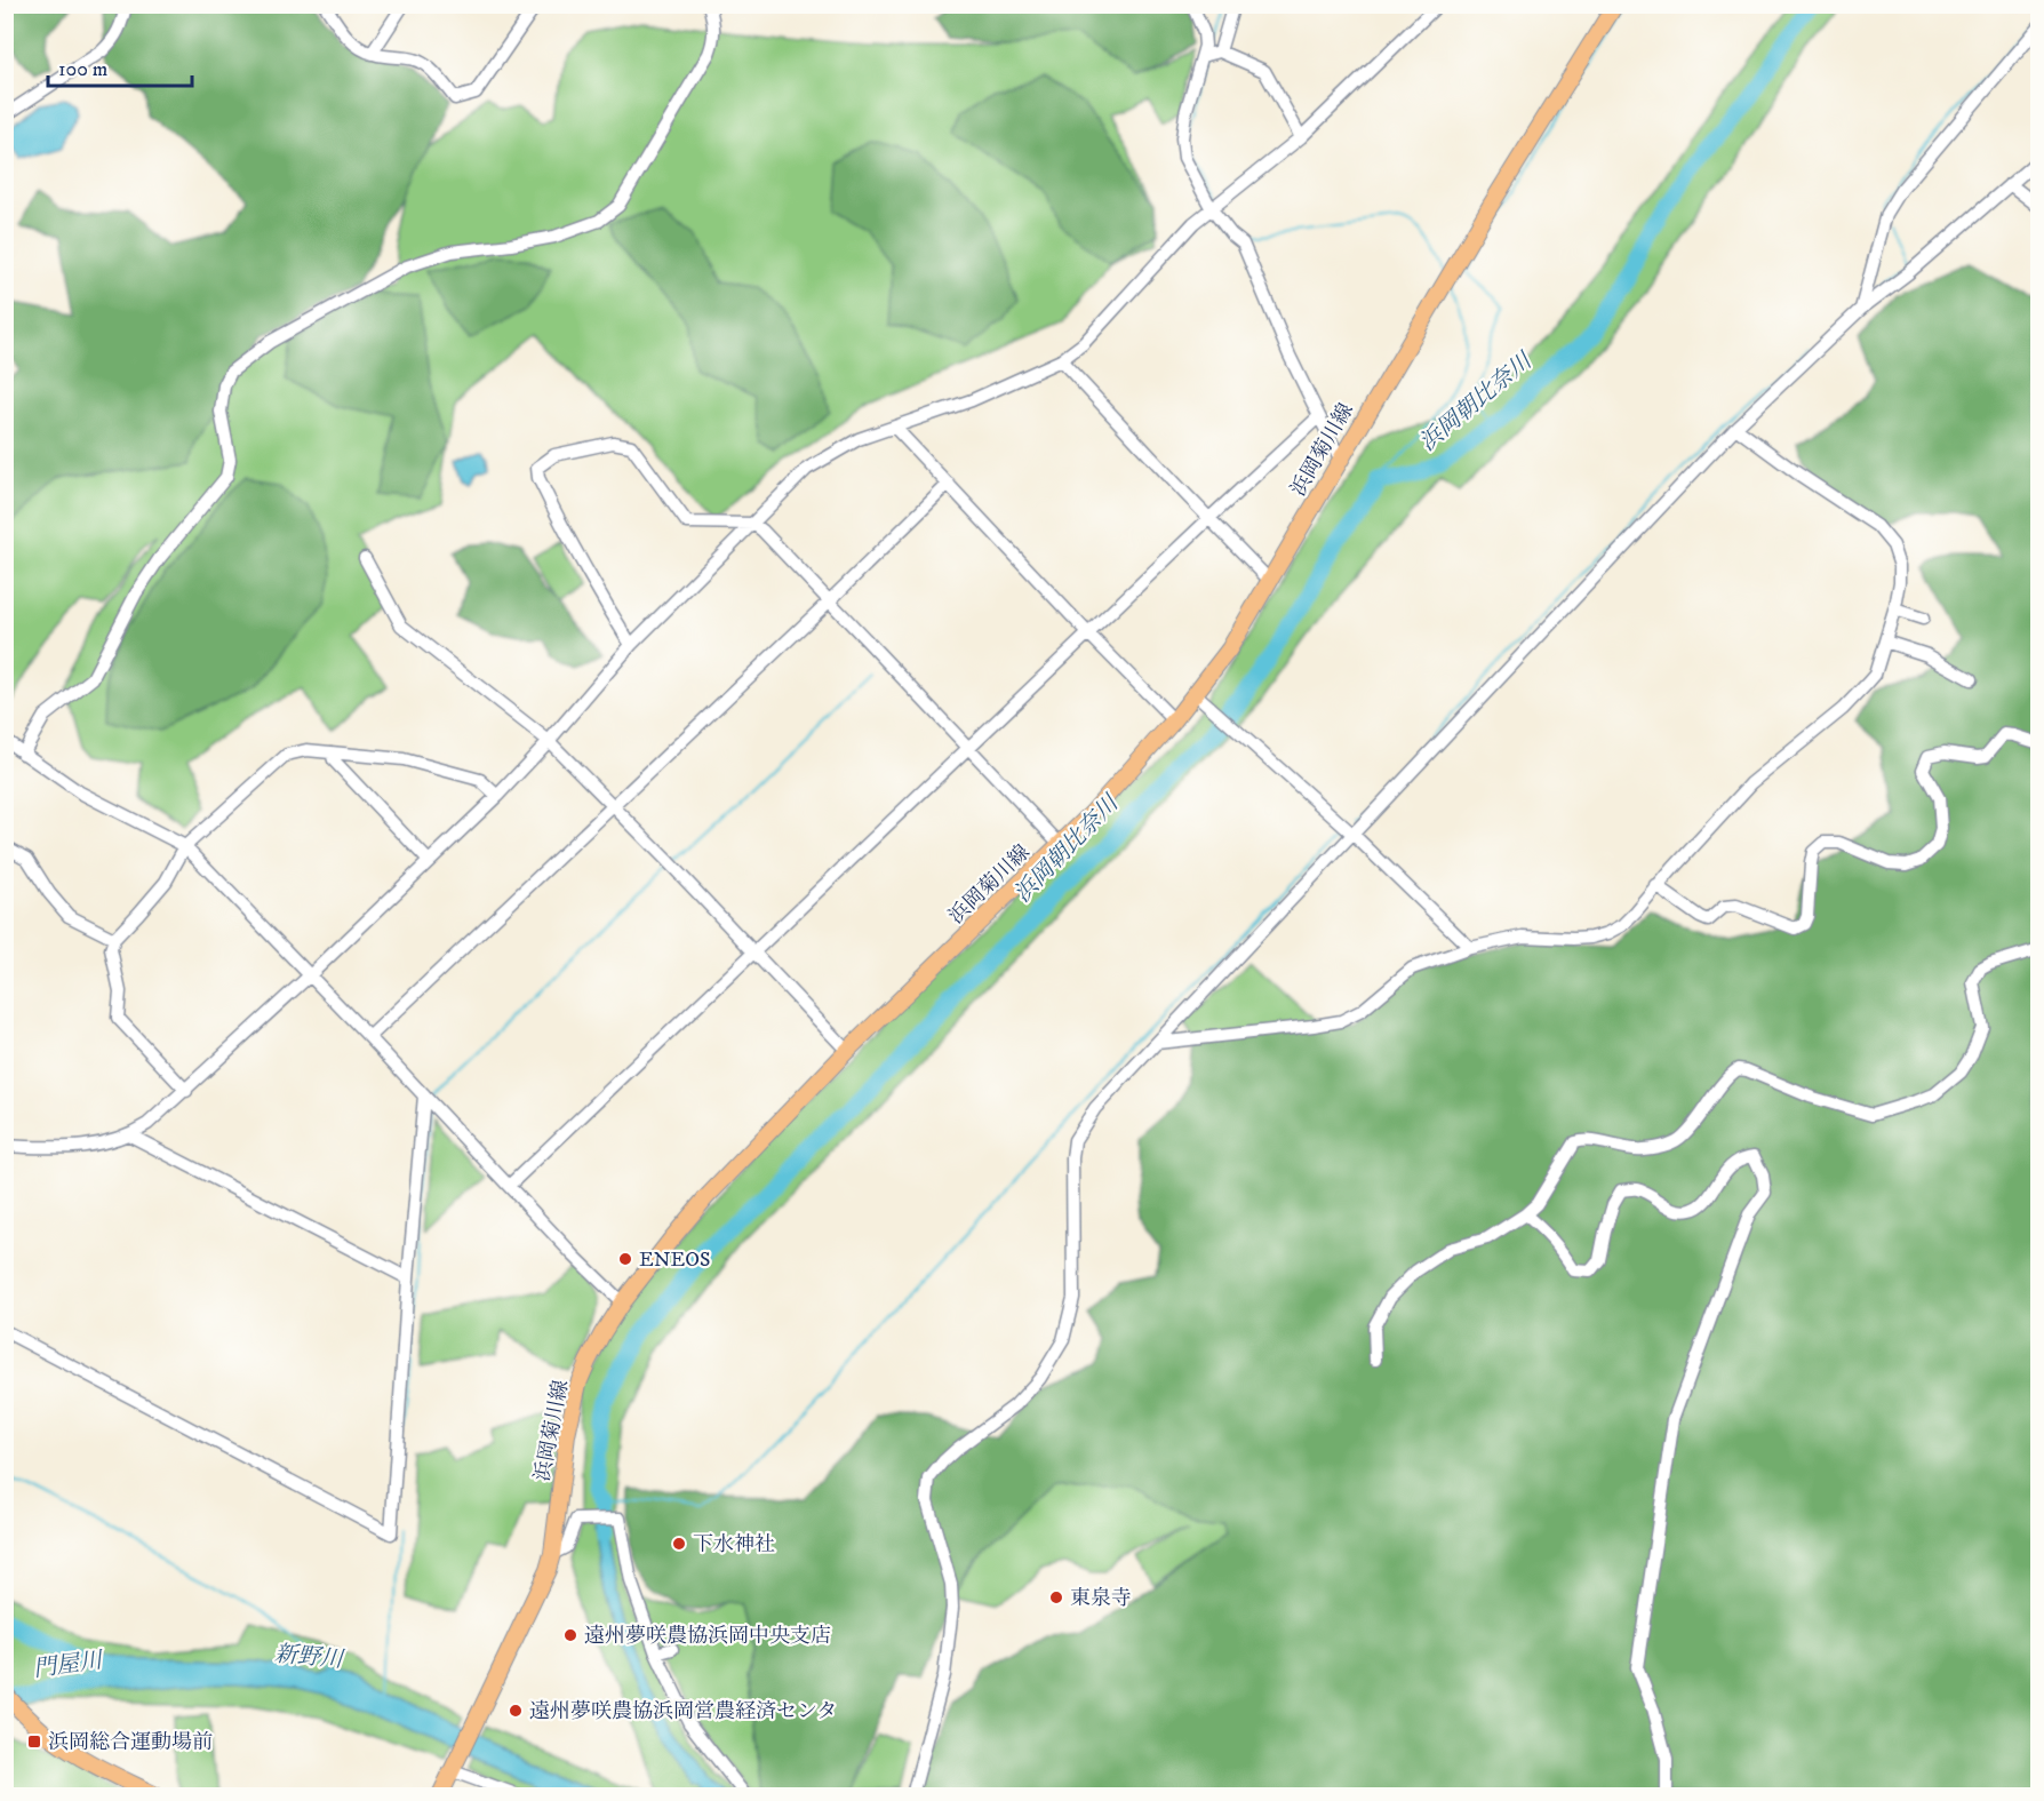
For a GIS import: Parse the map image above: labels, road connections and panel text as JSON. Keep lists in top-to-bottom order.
{
  "streets": {
    "main road": ["浜岡菊川線"]
  },
  "water": ["浜岡朝比奈川", "新野川", "門屋川"],
  "places": {
    "other": [
      "ENEOS",
      "下水神社",
      "東泉寺",
      "遠州夢咲農協浜岡中央支店",
      "遠州夢咲農協浜岡営農経済センタ"
    ],
    "transit": ["浜岡総合運動場前"]
  },
  "scale_bar": "100 m"
}
